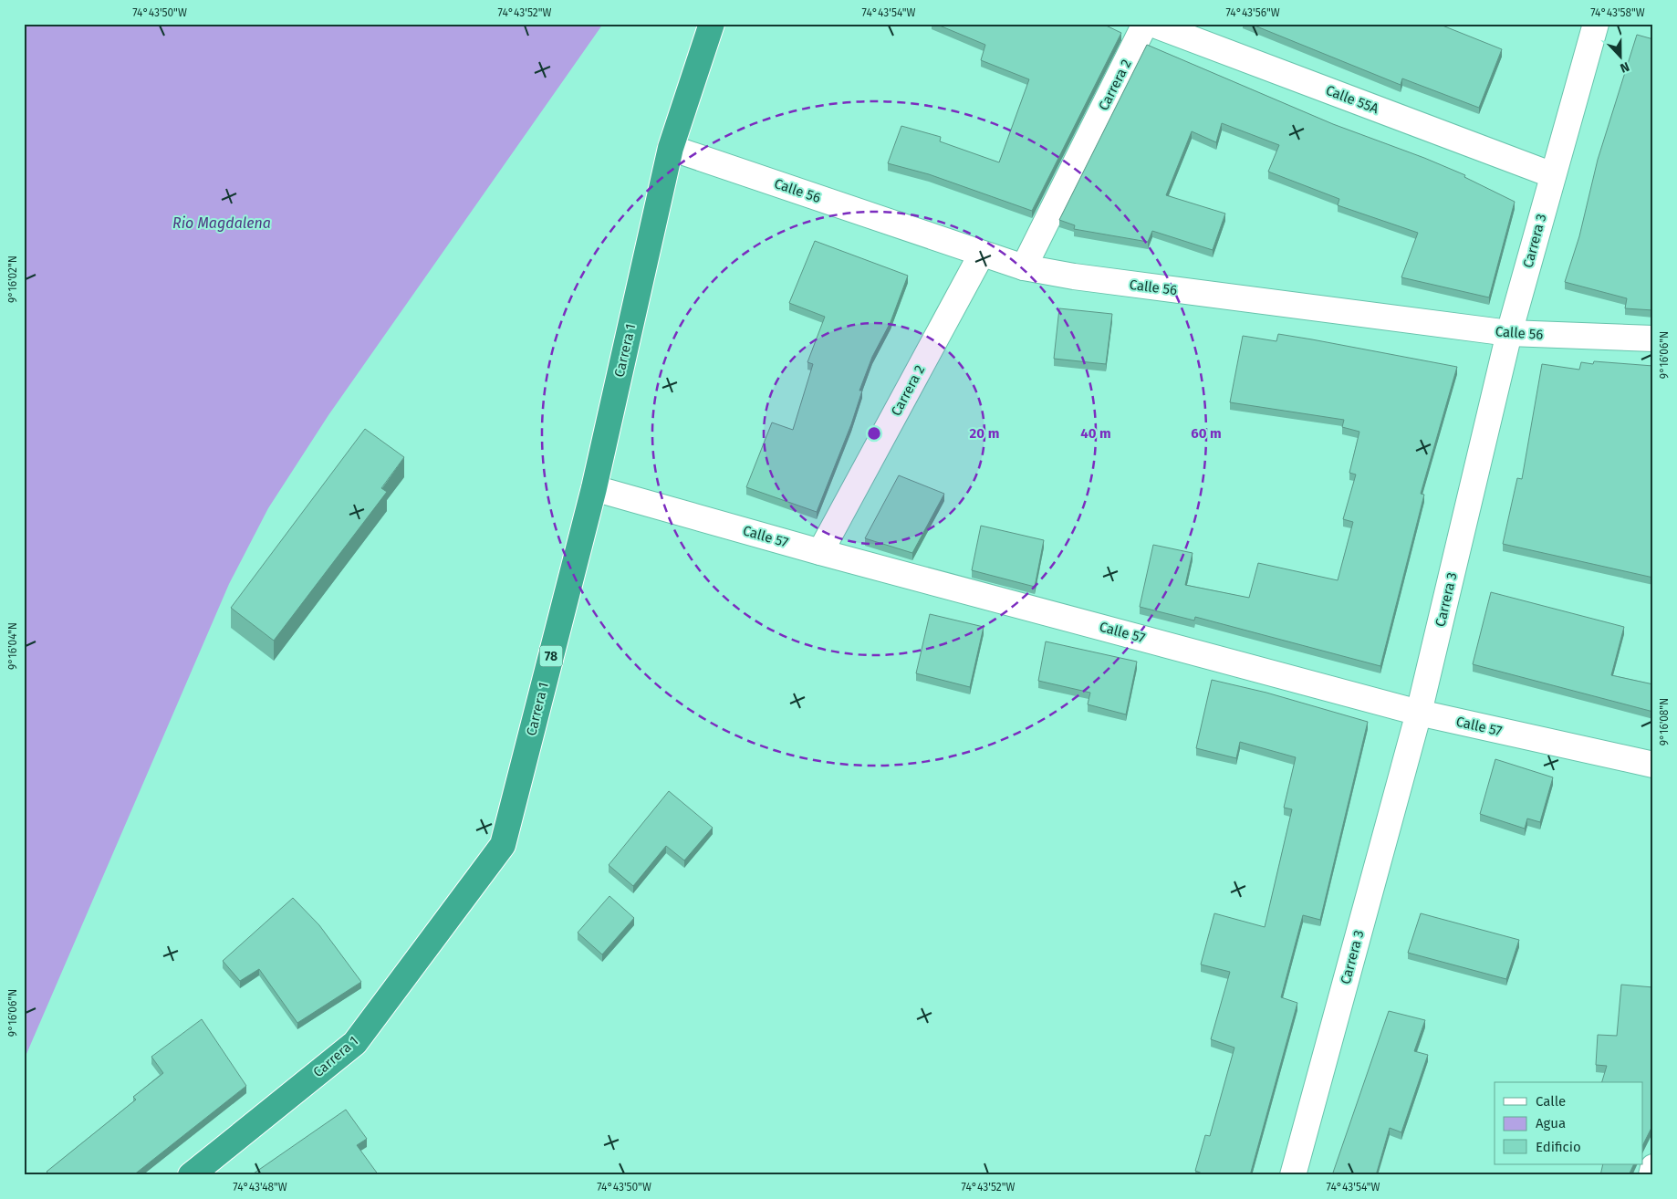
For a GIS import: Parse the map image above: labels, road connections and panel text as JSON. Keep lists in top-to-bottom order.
{
  "streets": {
    "highway": ["Carrera 1", "78"],
    "street": [
      "Carrera 2",
      "Calle 55A",
      "Calle 56",
      "Carrera 3",
      "Calle 57"
    ]
  },
  "crossings": [
    ["Carrera 2", "Calle 56"],
    ["Carrera 2", "Calle 57"],
    ["Calle 55A", "Carrera 3"],
    ["Calle 56", "Carrera 3"],
    ["Calle 56", "Carrera 1"],
    ["Carrera 3", "Calle 57"],
    ["Carrera 1", "Calle 57"]
  ],
  "water": ["Rio Magdalena"],
  "legend": ["Calle", "Agua", "Edificio"],
  "north": "bottom",
  "coordinates": [
    "74°43'50\"W",
    "74°43'52\"W",
    "74°43'54\"W",
    "74°43'56\"W",
    "74°43'58\"W",
    "9°16'02\"N",
    "9°16'06\"N",
    "9°16'04\"N",
    "9°16'08\"N",
    "74°43'48\"W"
  ],
  "rings": ["20 m", "40 m", "60 m"]
}
